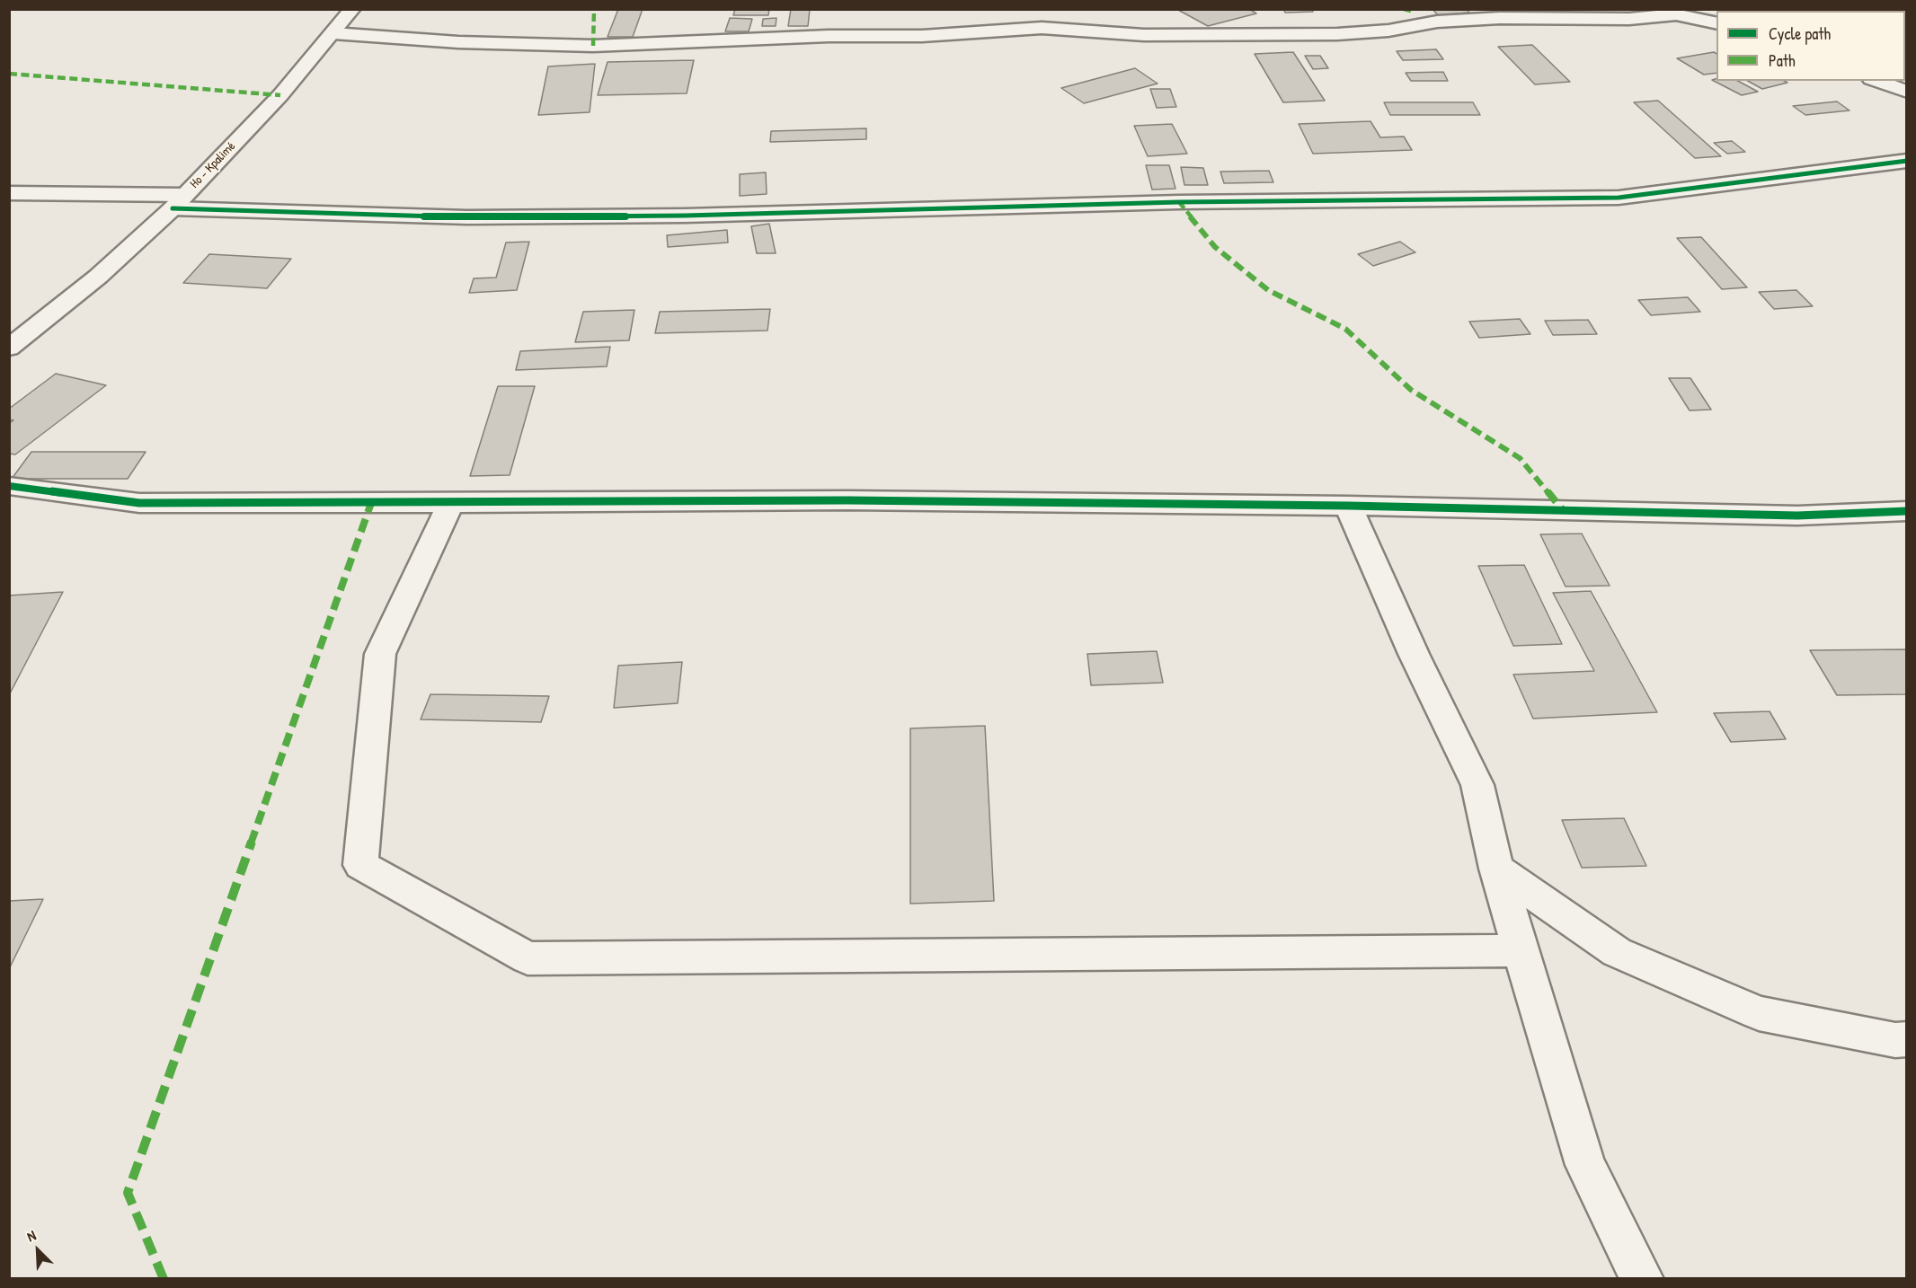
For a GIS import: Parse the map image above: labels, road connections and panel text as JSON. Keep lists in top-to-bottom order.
{
  "streets": {
    "street": ["Ho - Kpalimé"]
  },
  "legend": ["Cycle path", "Path"],
  "north": "top left"
}
